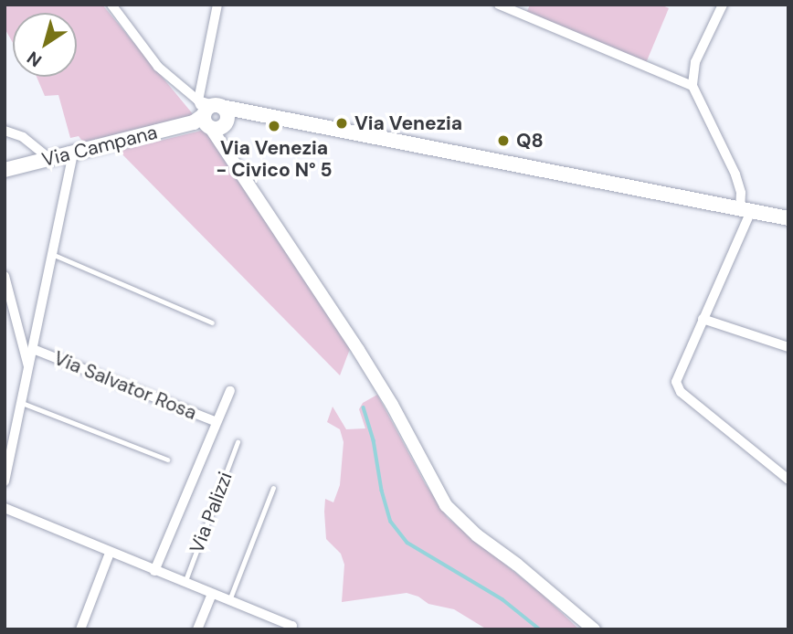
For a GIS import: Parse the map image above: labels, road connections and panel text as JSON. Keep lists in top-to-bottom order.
{
  "streets": {
    "main road": ["Via Campana"],
    "street": ["Via Salvator Rosa"],
    "lane": ["Via Palizzi"]
  },
  "crossings": [
    ["Via Campana", "Via Salvator Rosa"]
  ],
  "places": ["Via Venezia", "Via Venezia - Civico N° 5", "Q8"],
  "north": "bottom left"
}
